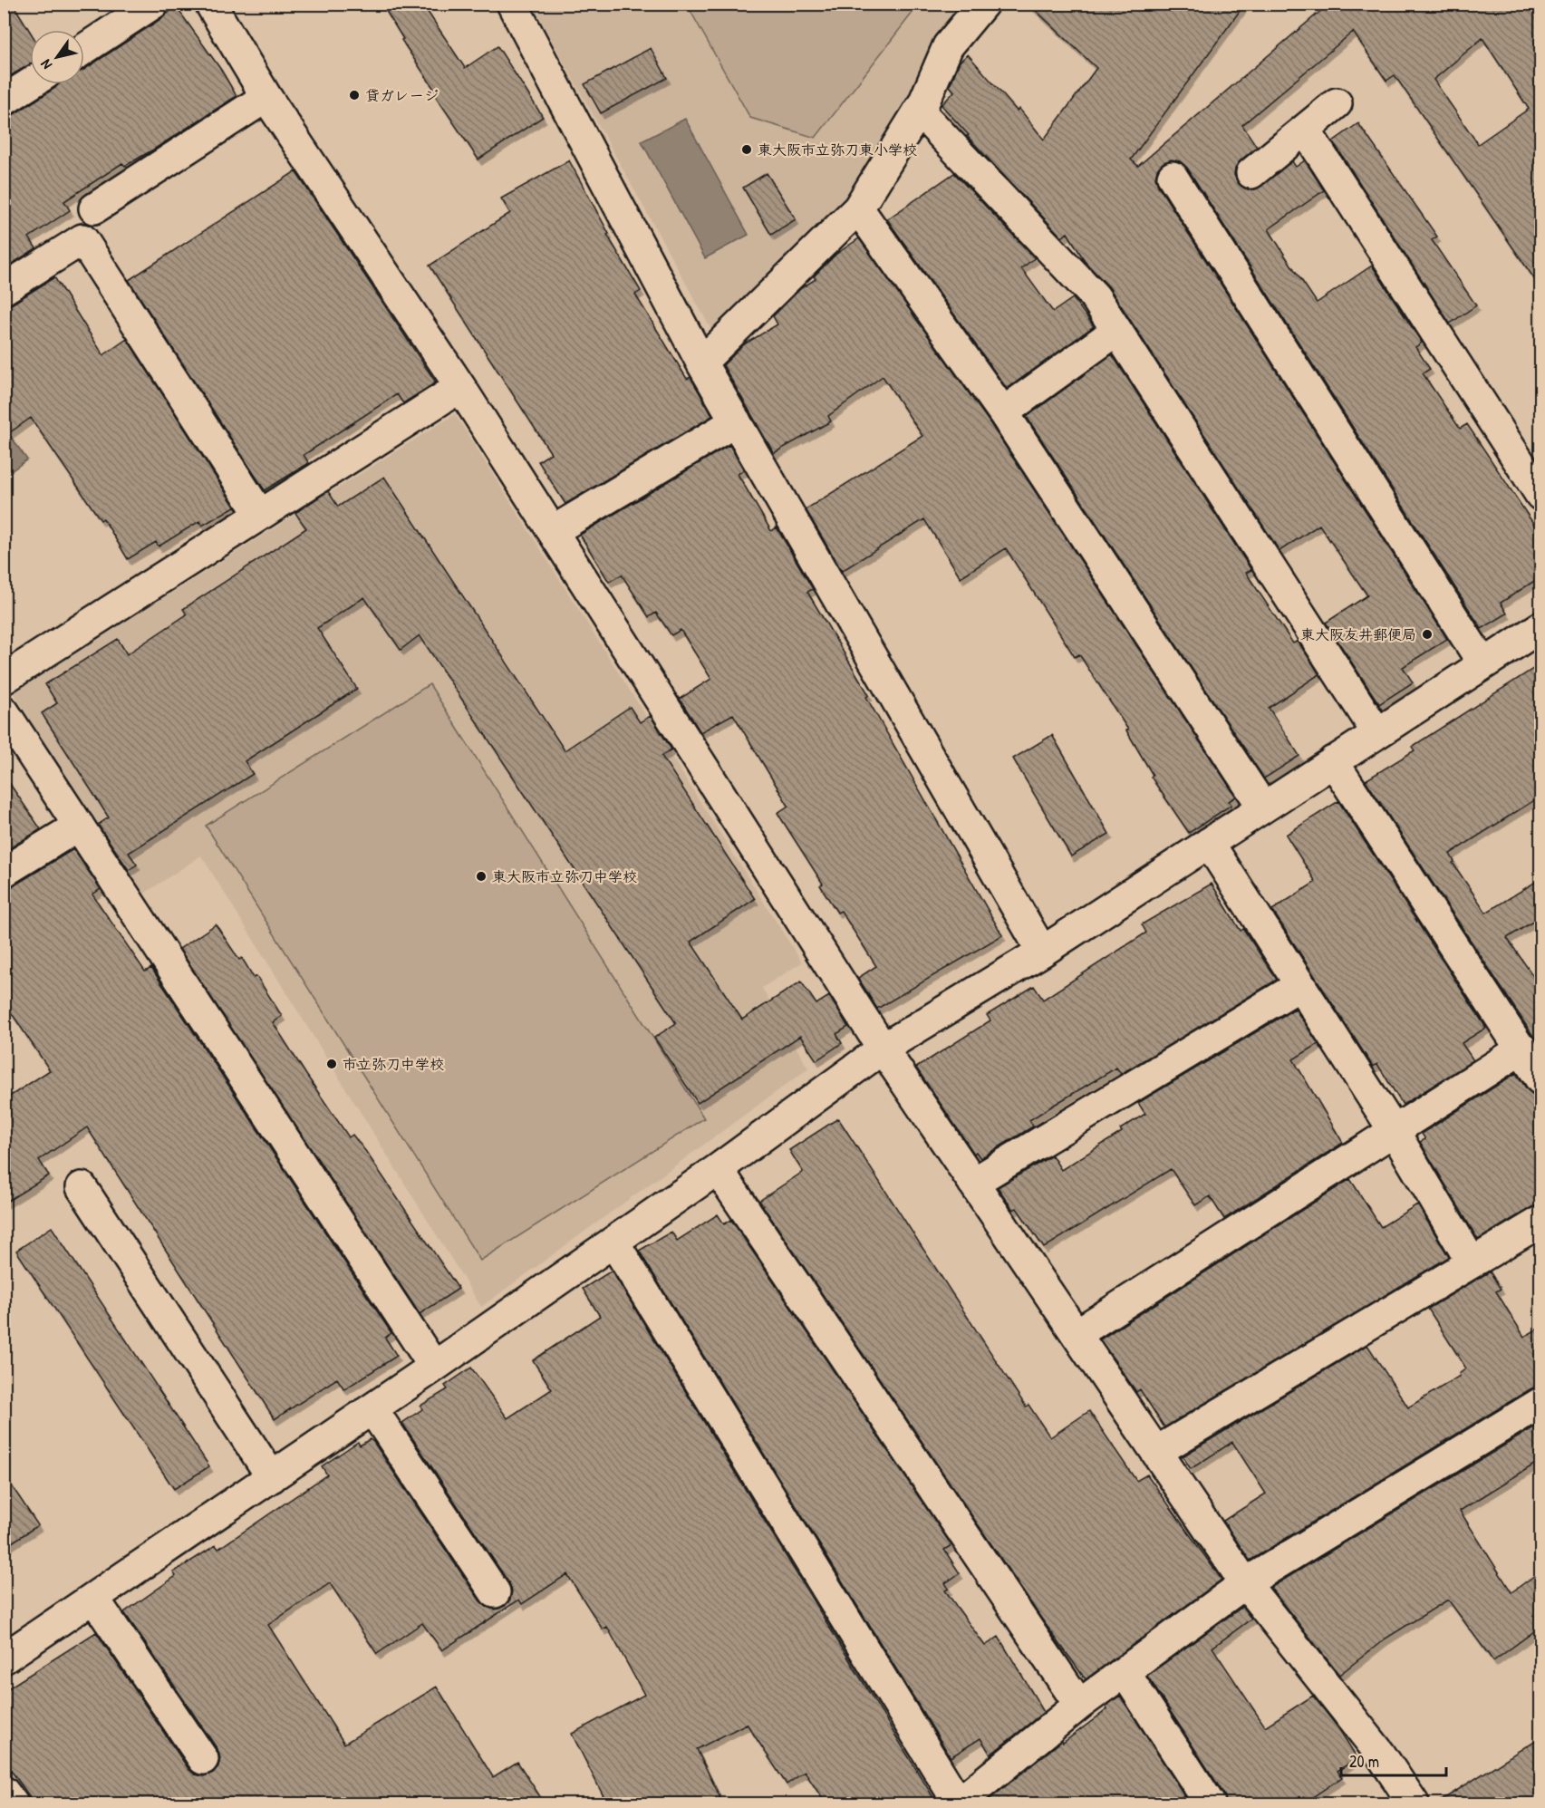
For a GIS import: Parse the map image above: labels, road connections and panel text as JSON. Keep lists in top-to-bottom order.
{
  "places": [
    "貸ガレージ",
    "東大阪市立弥刀東小学校",
    "東大阪友井郵便局",
    "東大阪市立弥刀中学校",
    "市立弥刀中学校"
  ],
  "scale_bar": "20 m",
  "north": "bottom left"
}
